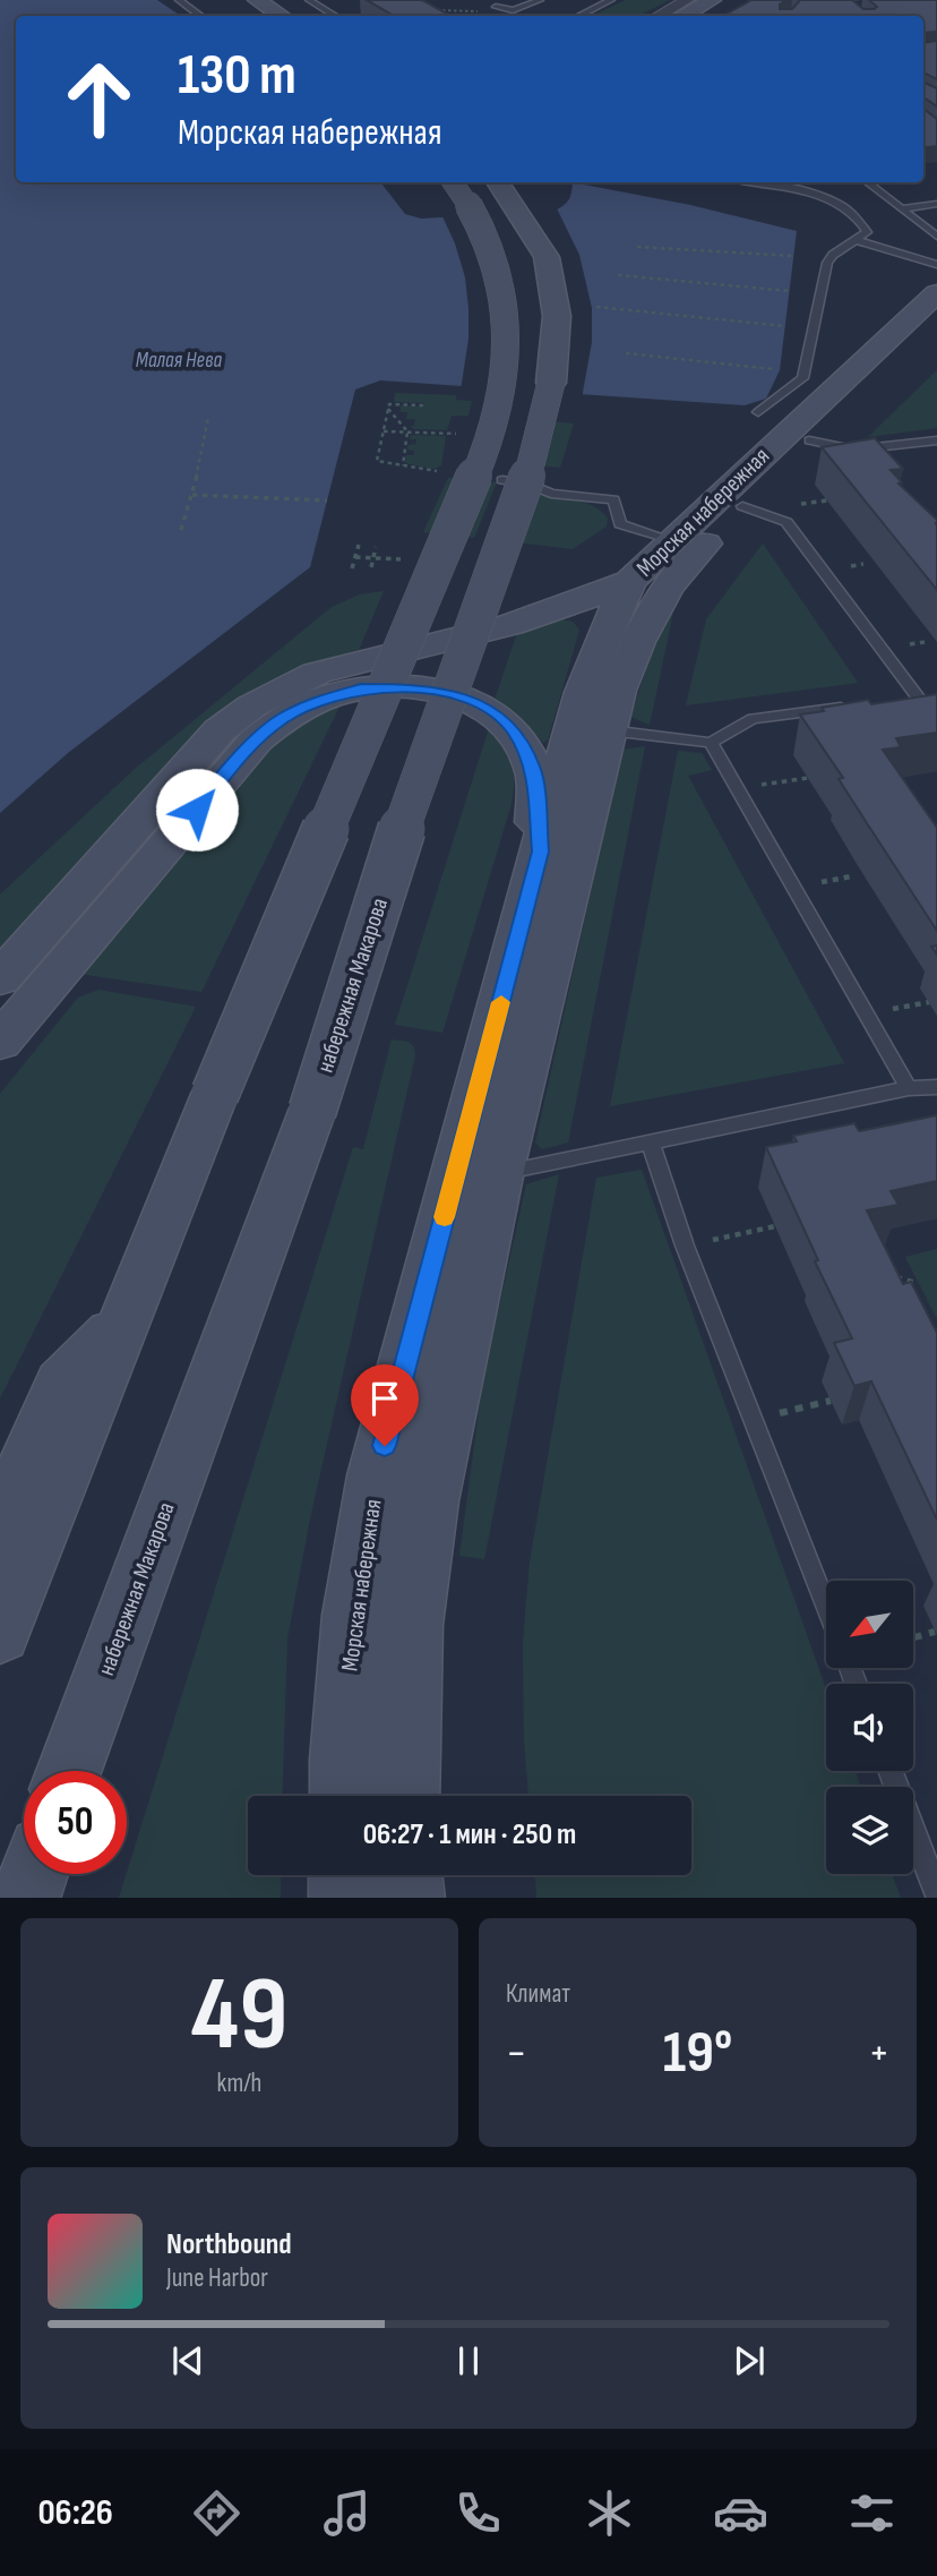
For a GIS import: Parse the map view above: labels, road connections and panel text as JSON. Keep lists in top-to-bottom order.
{
  "streets": {
    "main road": ["Морская набережная", "набережная Макарова"]
  },
  "water": ["Малая Нева"],
  "north": "bottom left",
  "page": {
    "turn": ["130 m", "Морская набережная"],
    "limit": "50",
    "trip": "06:27 · 1 мин · 250 m",
    "tile": [
      ["49", "km/h"],
      "Климат"
    ],
    "heat": ["−", "19°", "+"],
    "song": ["Northbound", "June Harbor"],
    "tabs": "06:26"
  }
}
